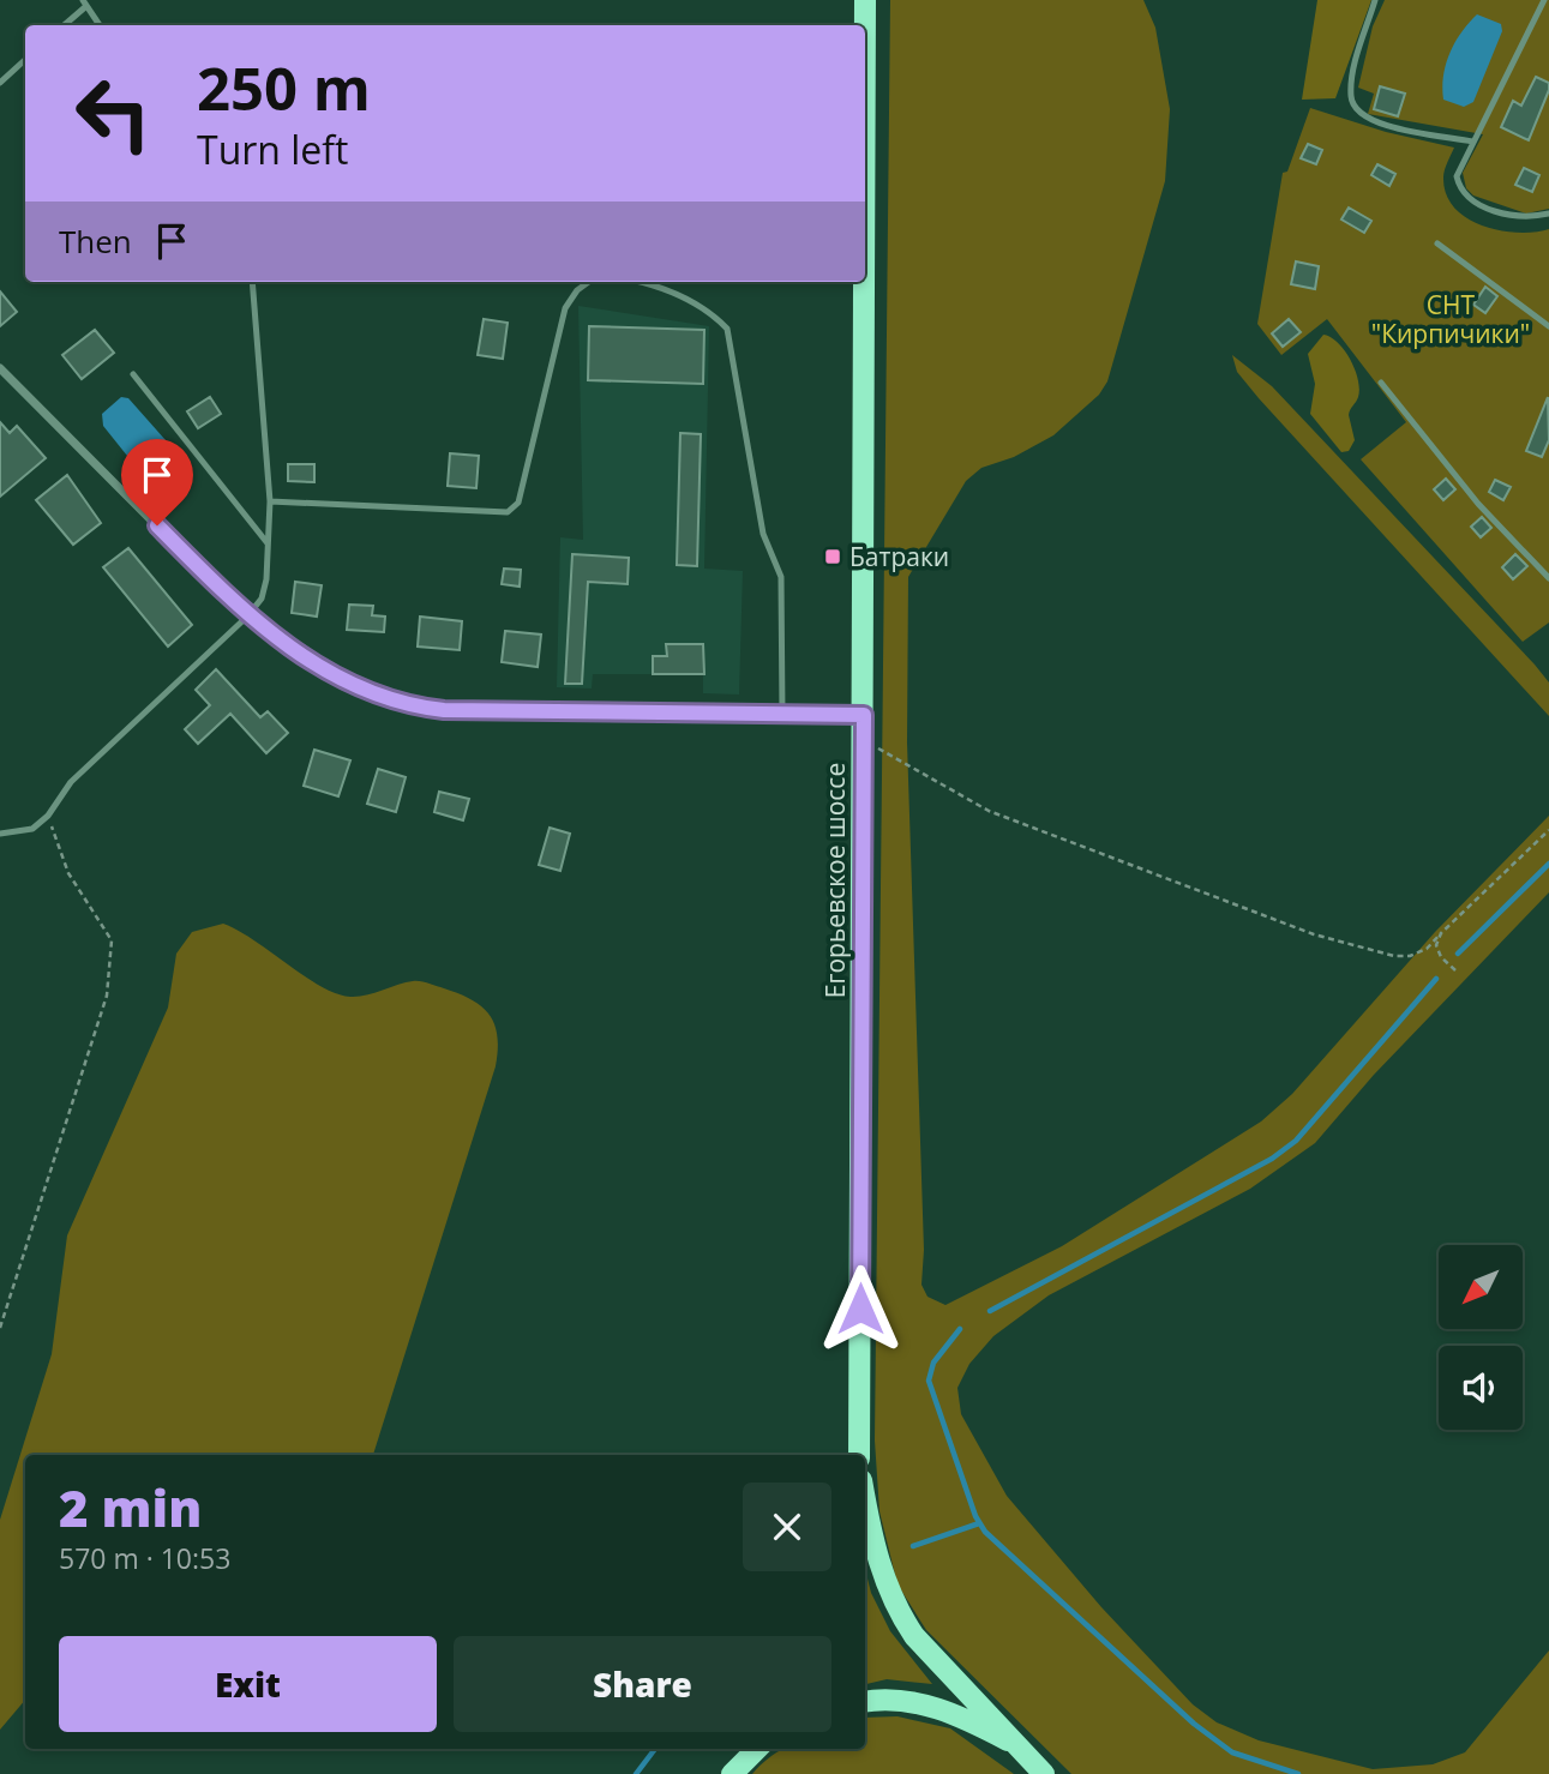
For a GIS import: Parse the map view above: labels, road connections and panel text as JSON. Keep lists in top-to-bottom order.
{
  "streets": {
    "main road": ["Егорьевское шоссе"]
  },
  "parks": ["СНТ \"Кирпичики\""],
  "places": {
    "transit": ["Батраки"]
  },
  "north": "bottom left",
  "page": {
    "turn": ["250 m", "Turn left"],
    "then": "Then",
    "heading": ["2 min", "570 m · 10:53"],
    "buttons": ["Exit", "Share"]
  }
}
